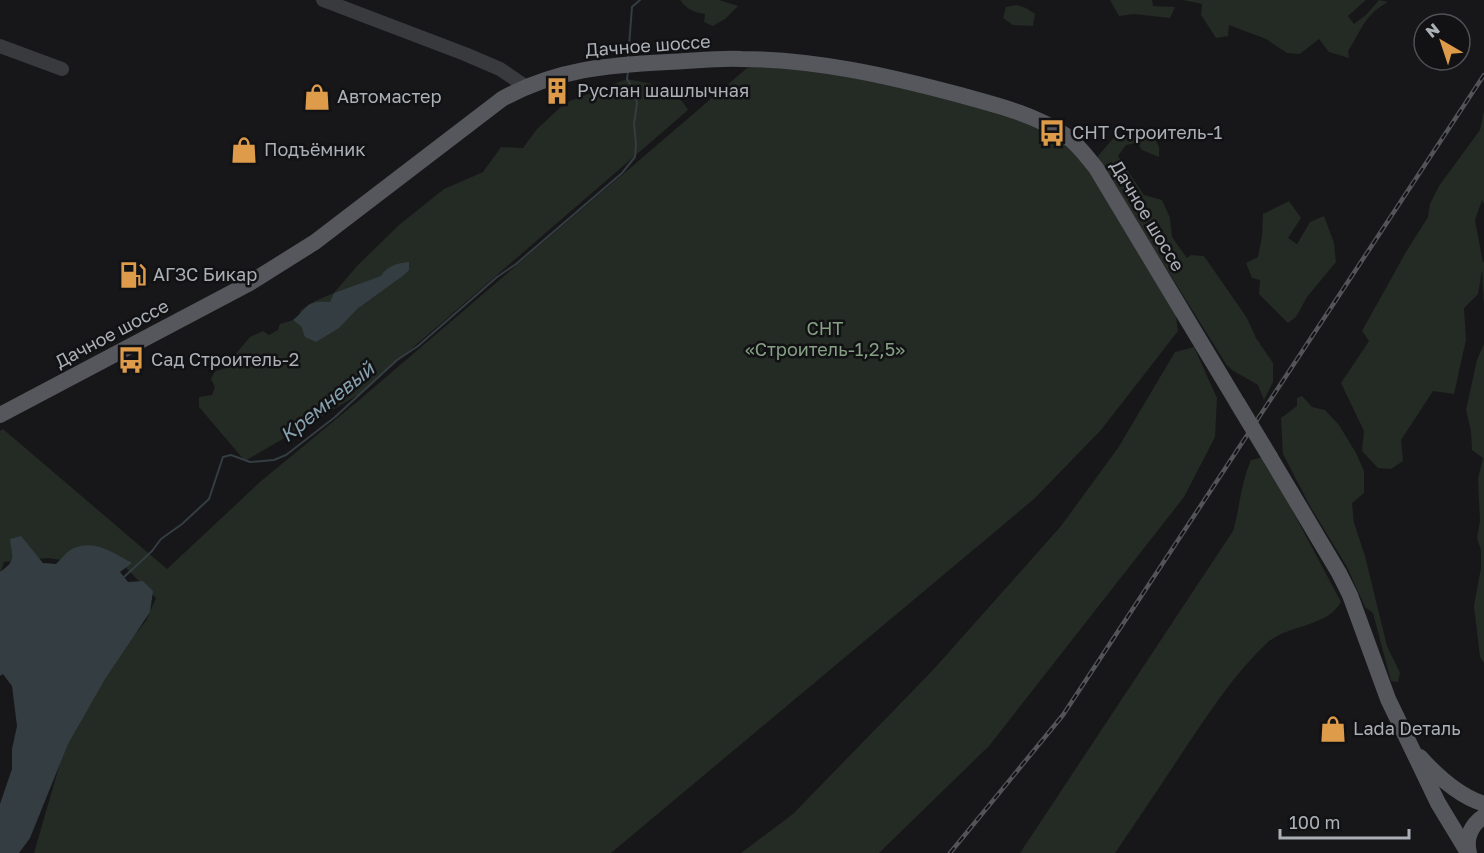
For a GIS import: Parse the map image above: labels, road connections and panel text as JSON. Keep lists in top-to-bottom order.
{
  "streets": {
    "main road": ["Дачное шоссе"]
  },
  "water": ["Кремневый"],
  "parks": ["СНТ «Строитель-1,2,5»"],
  "places": {
    "building": ["Руслан шашлычная"],
    "shop": ["Автомастер", "Подъёмник", "Lada Dеталь"],
    "bus stop": ["СНТ Строитель-1", "Сад Строитель-2"],
    "fuel station": ["АГЗС Бикар"]
  },
  "scale_bar": "100 m",
  "north": "top left"
}
